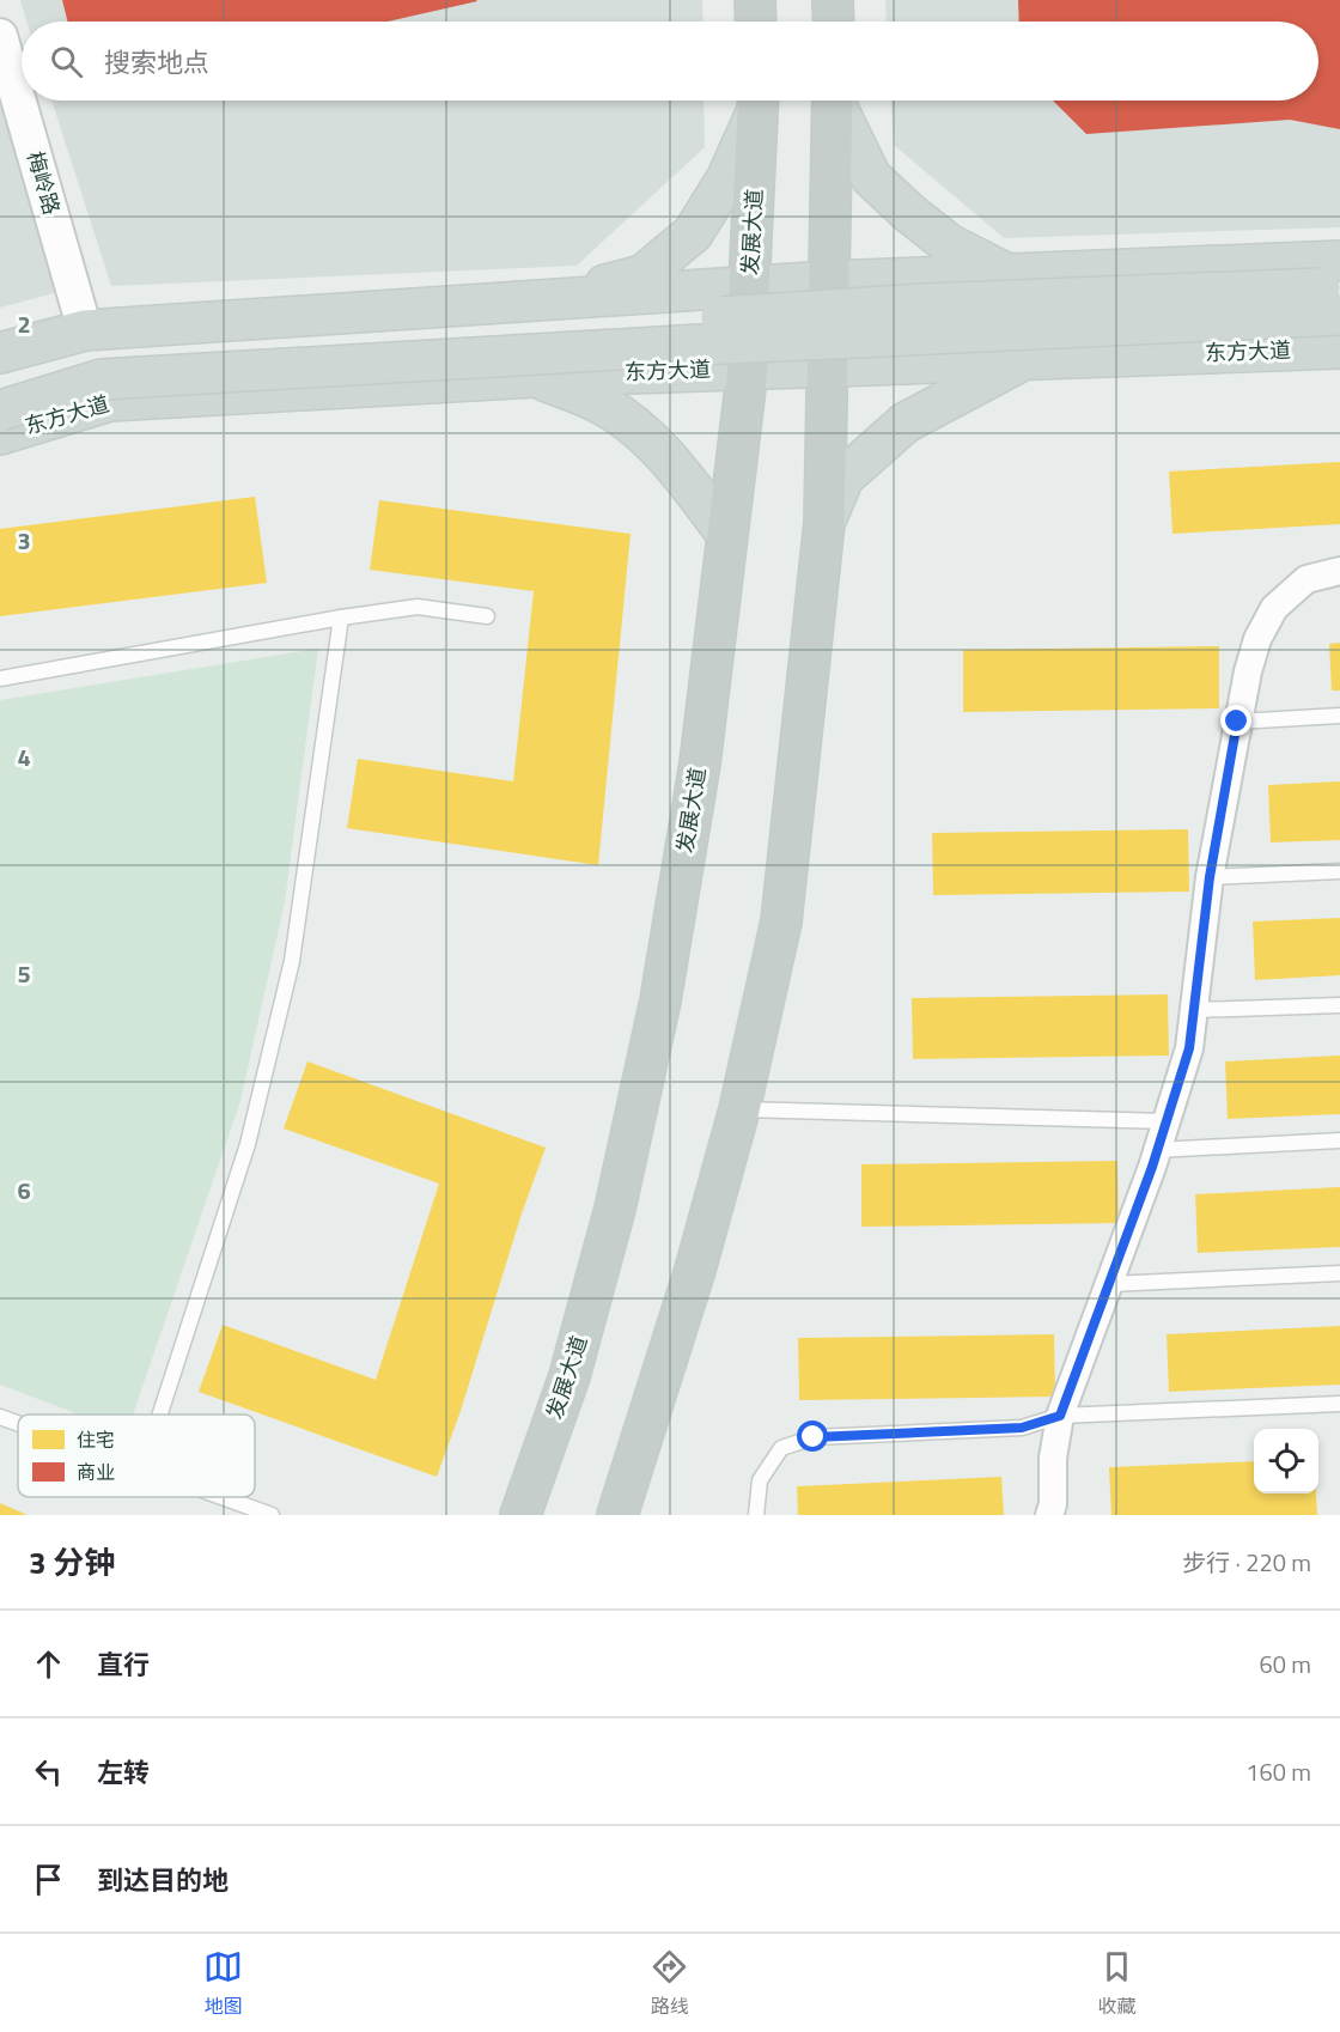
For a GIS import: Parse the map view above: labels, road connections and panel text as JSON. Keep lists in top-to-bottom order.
{
  "streets": {
    "highway": ["发展大道"],
    "main road": ["东方大道"],
    "street": ["梅岭路"]
  },
  "crossings": [
    ["发展大道", "东方大道"]
  ],
  "legend": ["住宅", "商业"],
  "page": {
    "search": "搜索地点",
    "heading": ["3 分钟", "步行 · 220 m"],
    "list": [
      ["直行", "60 m"],
      ["左转", "160 m"],
      "到达目的地"
    ],
    "nav": ["地图", "路线", "收藏"]
  },
  "grid": {
    "rows": [
      "2",
      "3",
      "4",
      "5",
      "6"
    ]
  }
}
